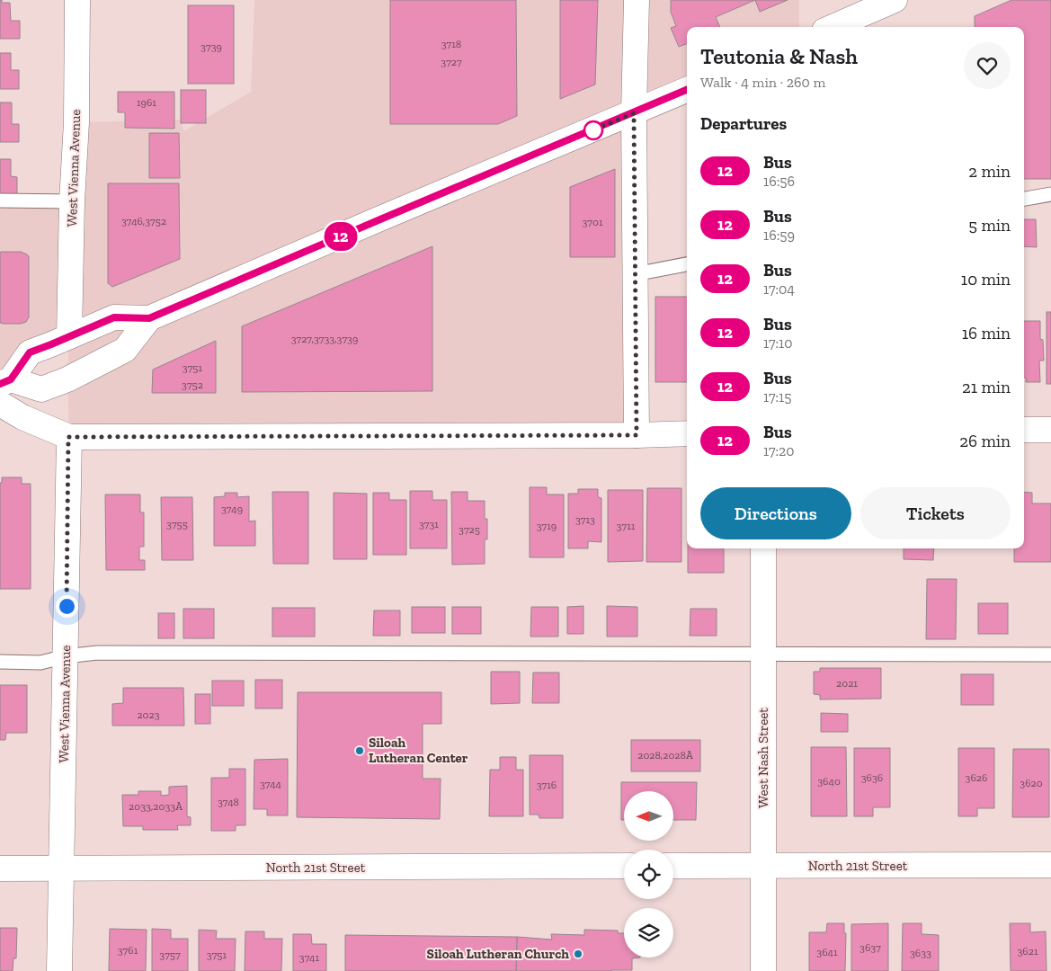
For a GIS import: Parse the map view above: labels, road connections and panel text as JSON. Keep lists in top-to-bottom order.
{
  "streets": {
    "street": ["West Vienna Avenue", "West Nash Street", "North 21st Street"]
  },
  "crossings": [
    ["West Vienna Avenue", "North 21st Street"],
    ["West Nash Street", "North 21st Street"]
  ],
  "places": ["Siloah Lutheran Center", "Siloah Lutheran Church"],
  "lines": ["bus line 12"],
  "house_numbers": [
    "3718",
    "3739",
    "3727",
    "1961",
    "3746,3752",
    "3701",
    "3727,3733,3739",
    "3751",
    "3752",
    "3749",
    "3713",
    "3755",
    "3731",
    "3719",
    "3711",
    "3725",
    "2021",
    "2023",
    "2028,2028A",
    "3636",
    "3626",
    "3640",
    "3620",
    "3744",
    "3716",
    "3748",
    "2033,2033A",
    "3637",
    "3761",
    "3621",
    "3641",
    "3633",
    "3757",
    "3751",
    "3741"
  ],
  "north": "left",
  "page": {
    "on_map": "12",
    "heading": [
      ["Teutonia & Nash", "Walk · 4 min · 260 m"],
      "Departures"
    ],
    "list": [
      {
        "mark": "12",
        "name": "Bus",
        "note": "16:56",
        "value": "2 min"
      },
      {
        "mark": "12",
        "name": "Bus",
        "note": "16:59",
        "value": "5 min"
      },
      {
        "mark": "12",
        "name": "Bus",
        "note": "17:04",
        "value": "10 min"
      },
      {
        "mark": "12",
        "name": "Bus",
        "note": "17:10",
        "value": "16 min"
      },
      {
        "mark": "12",
        "name": "Bus",
        "note": "17:15",
        "value": "21 min"
      },
      {
        "mark": "12",
        "name": "Bus",
        "note": "17:20",
        "value": "26 min"
      }
    ],
    "buttons": ["Directions", "Tickets"]
  }
}
